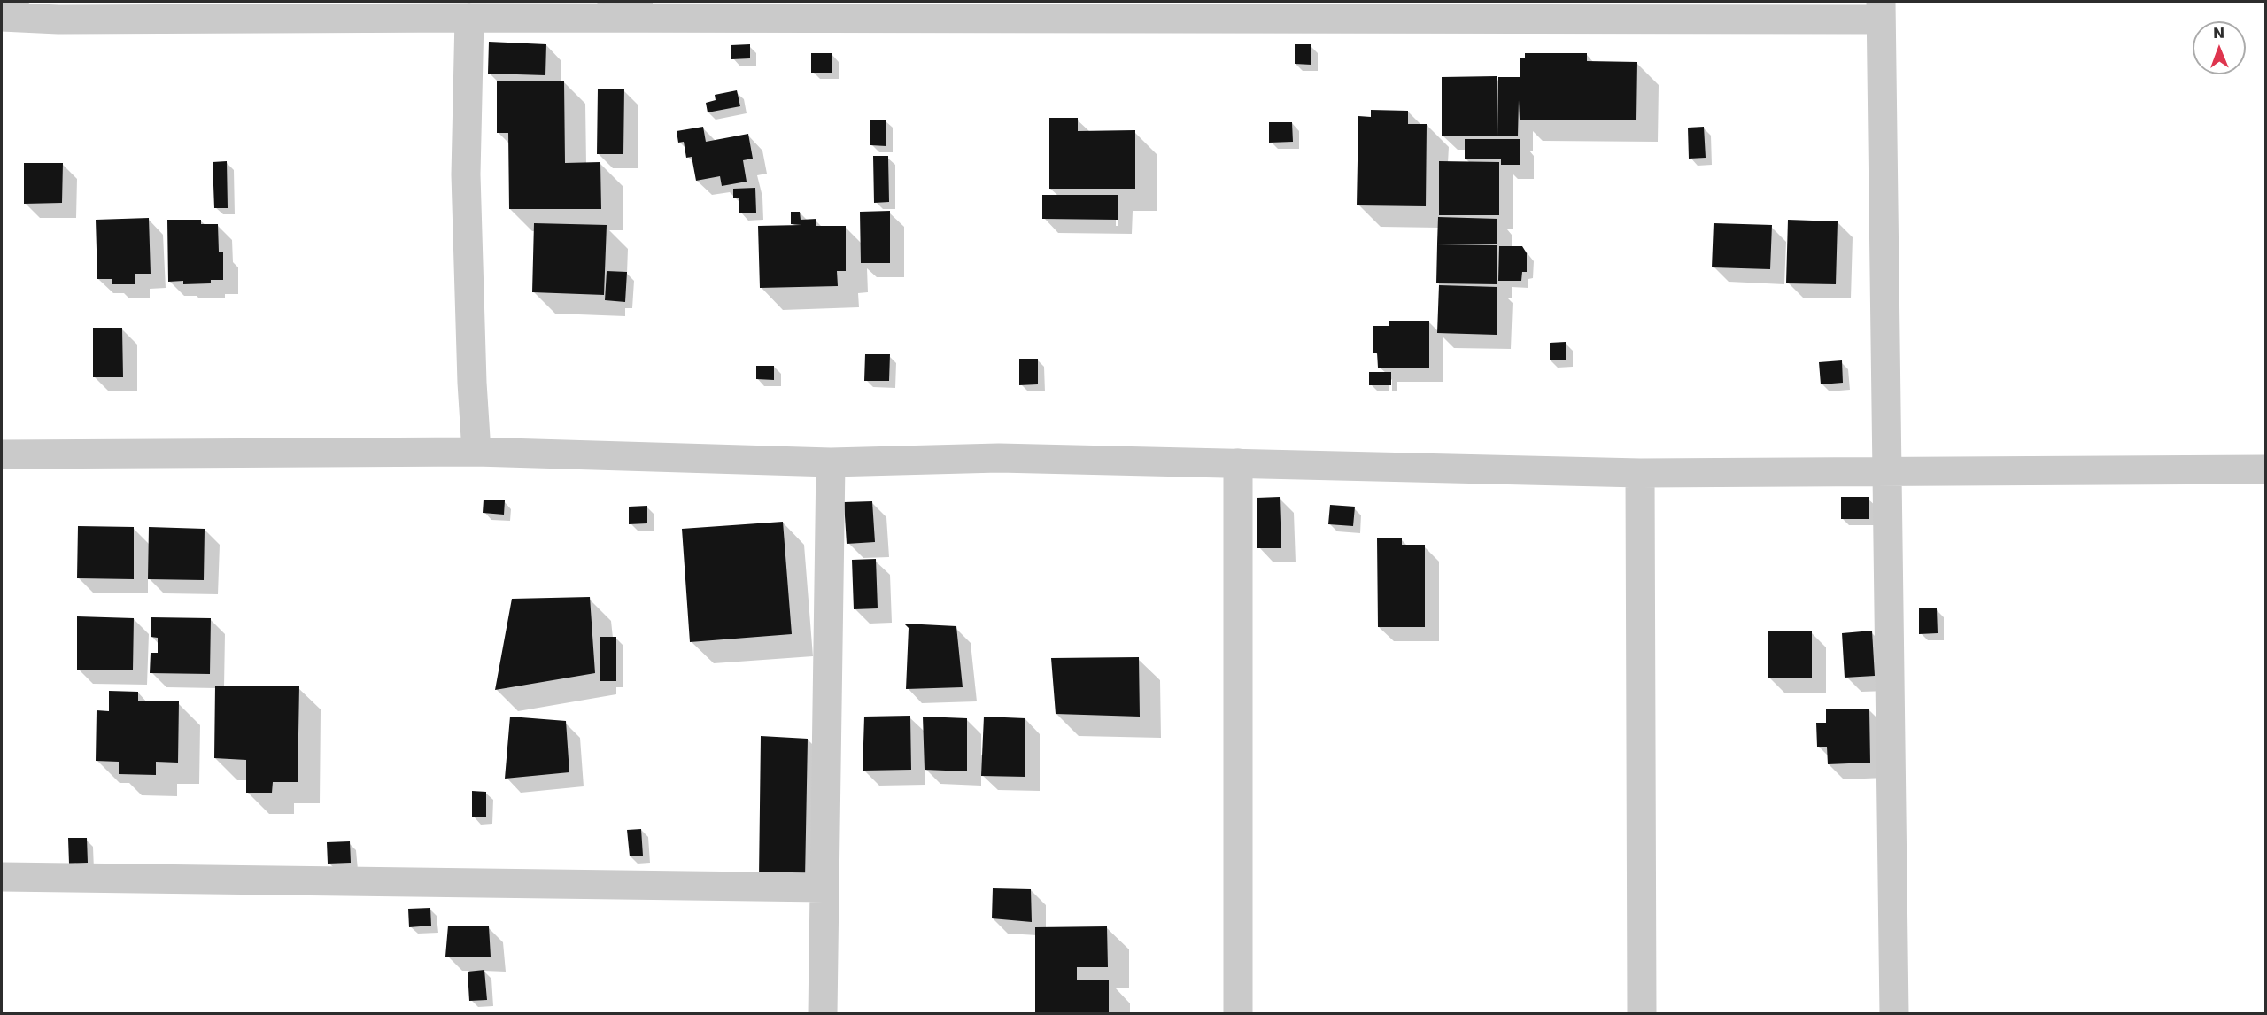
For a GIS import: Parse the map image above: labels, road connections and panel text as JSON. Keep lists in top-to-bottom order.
{
  "north": "top"
}
